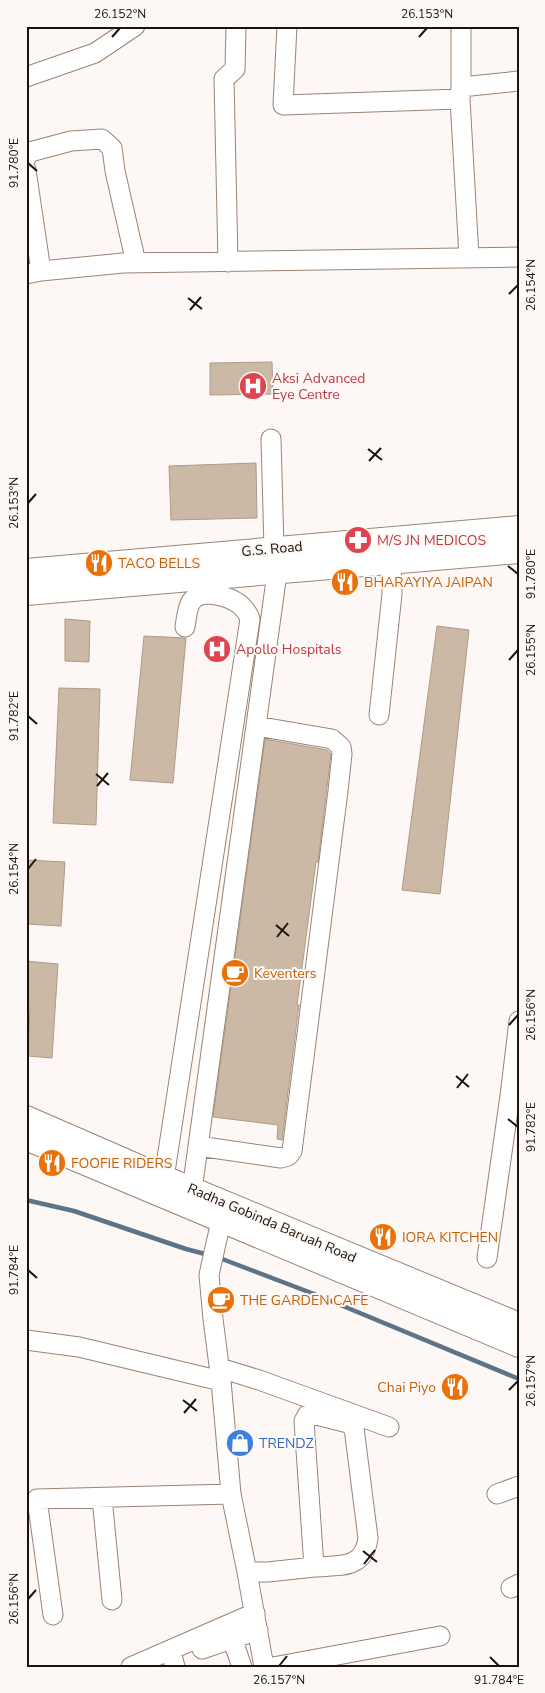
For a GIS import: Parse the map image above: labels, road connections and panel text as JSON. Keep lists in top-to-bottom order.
{
  "streets": {
    "main road": ["G.S. Road", "Radha Gobinda Baruah Road"]
  },
  "places": {
    "hospital": ["Aksi Advanced Eye Centre", "Apollo Hospitals"],
    "pharmacy": ["M/S JN MEDICOS"],
    "restaurant": [
      "TACO BELLS",
      "BHARAYIYA JAIPAN",
      "FOOFIE RIDERS",
      "IORA KITCHEN",
      "Chai Piyo"
    ],
    "cafe": ["Keventers", "THE GARDEN CAFE"],
    "shop": ["TRENDZ"]
  },
  "coordinates": [
    "26.152°N",
    "26.153°N",
    "91.780°E",
    "26.154°N",
    "26.155°N",
    "91.782°E",
    "26.156°N",
    "91.784°E",
    "26.157°N"
  ]
}
